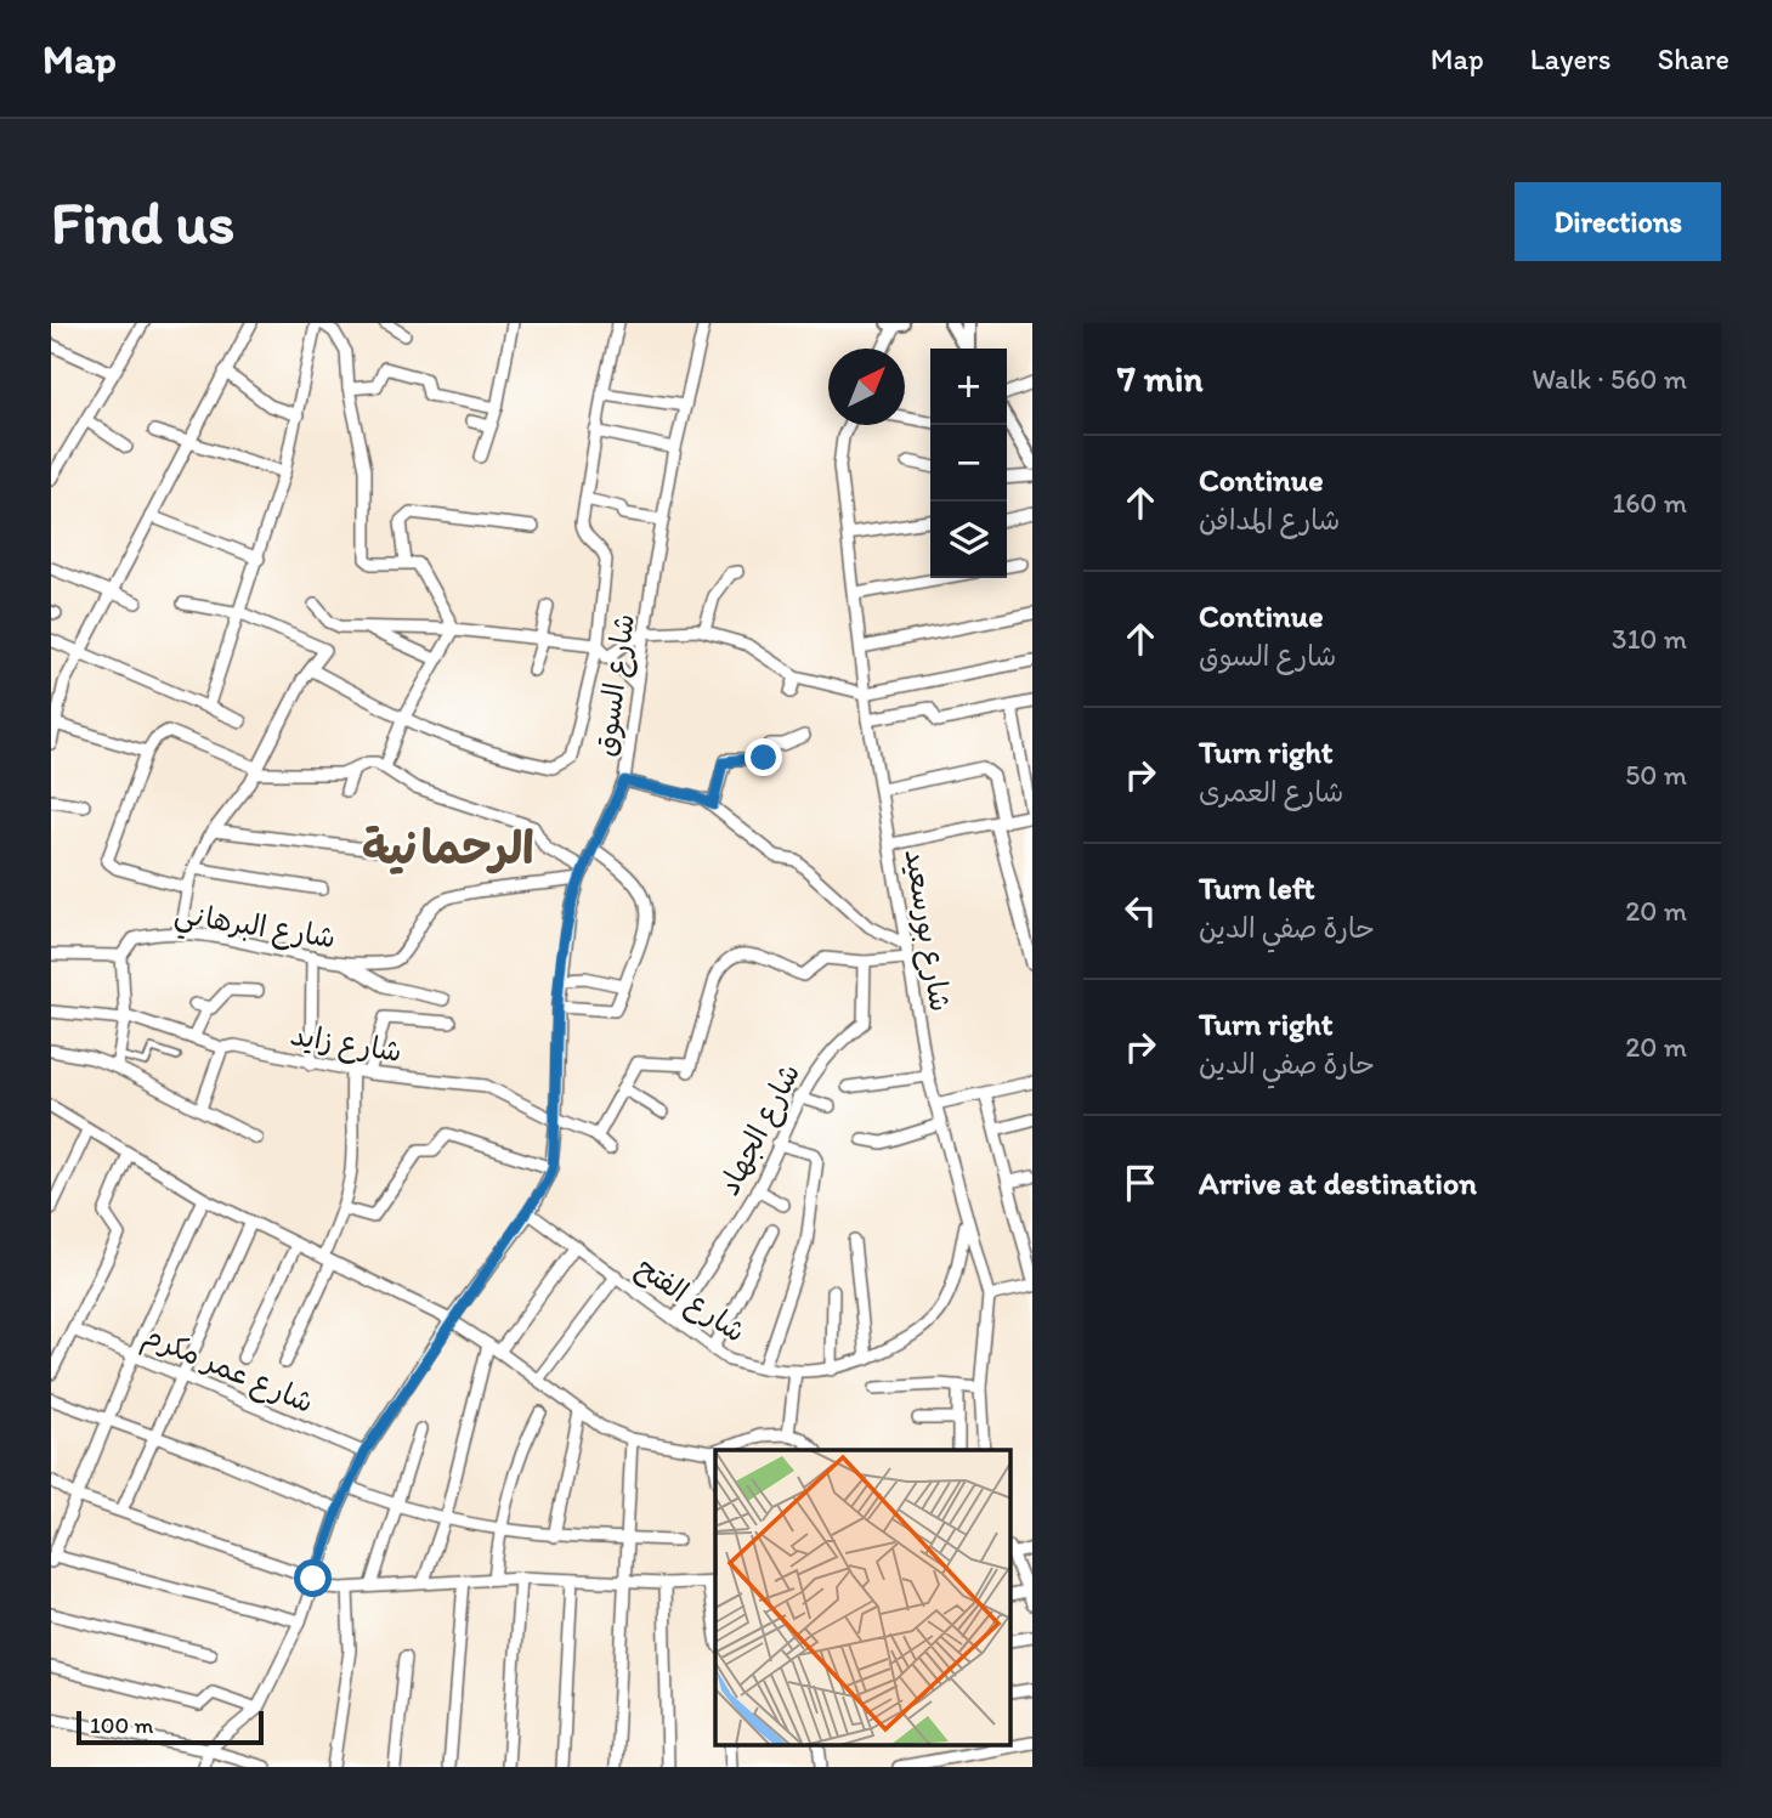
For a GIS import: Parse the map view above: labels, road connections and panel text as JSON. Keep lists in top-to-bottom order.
{
  "streets": {
    "street": [
      "شارع السوق",
      "شارع البرهاني",
      "شارع بورسعيد",
      "شارع زايد",
      "شارع الجهاد",
      "شارع الفتح",
      "شارع عمر مكرم"
    ]
  },
  "crossings": [
    ["شارع السوق", "شارع البرهاني"],
    ["شارع السوق", "شارع زايد"],
    ["شارع السوق", "شارع الفتح"],
    ["شارع السوق", "شارع عمر مكرم"],
    ["شارع بورسعيد", "شارع الفتح"],
    ["شارع الجهاد", "شارع الفتح"]
  ],
  "districts": ["الرحمانية"],
  "scale_bar": "100 m",
  "north": "top right",
  "page": {
    "header": "Map",
    "nav": ["Map", "Layers", "Share"],
    "buttons": "Directions",
    "title": "Find us",
    "heading": ["7 min", "Walk · 560 m"],
    "map_buttons": ["+", "−"],
    "list": [
      ["Continue", "شارع المدافن", "160 m"],
      ["Continue", "شارع السوق", "310 m"],
      ["Turn right", "شارع العمرى", "50 m"],
      ["Turn left", "حارة صفي الدين", "20 m"],
      ["Turn right", "حارة صفي الدين", "20 m"],
      "Arrive at destination"
    ],
    "scale": "100 m"
  }
}
